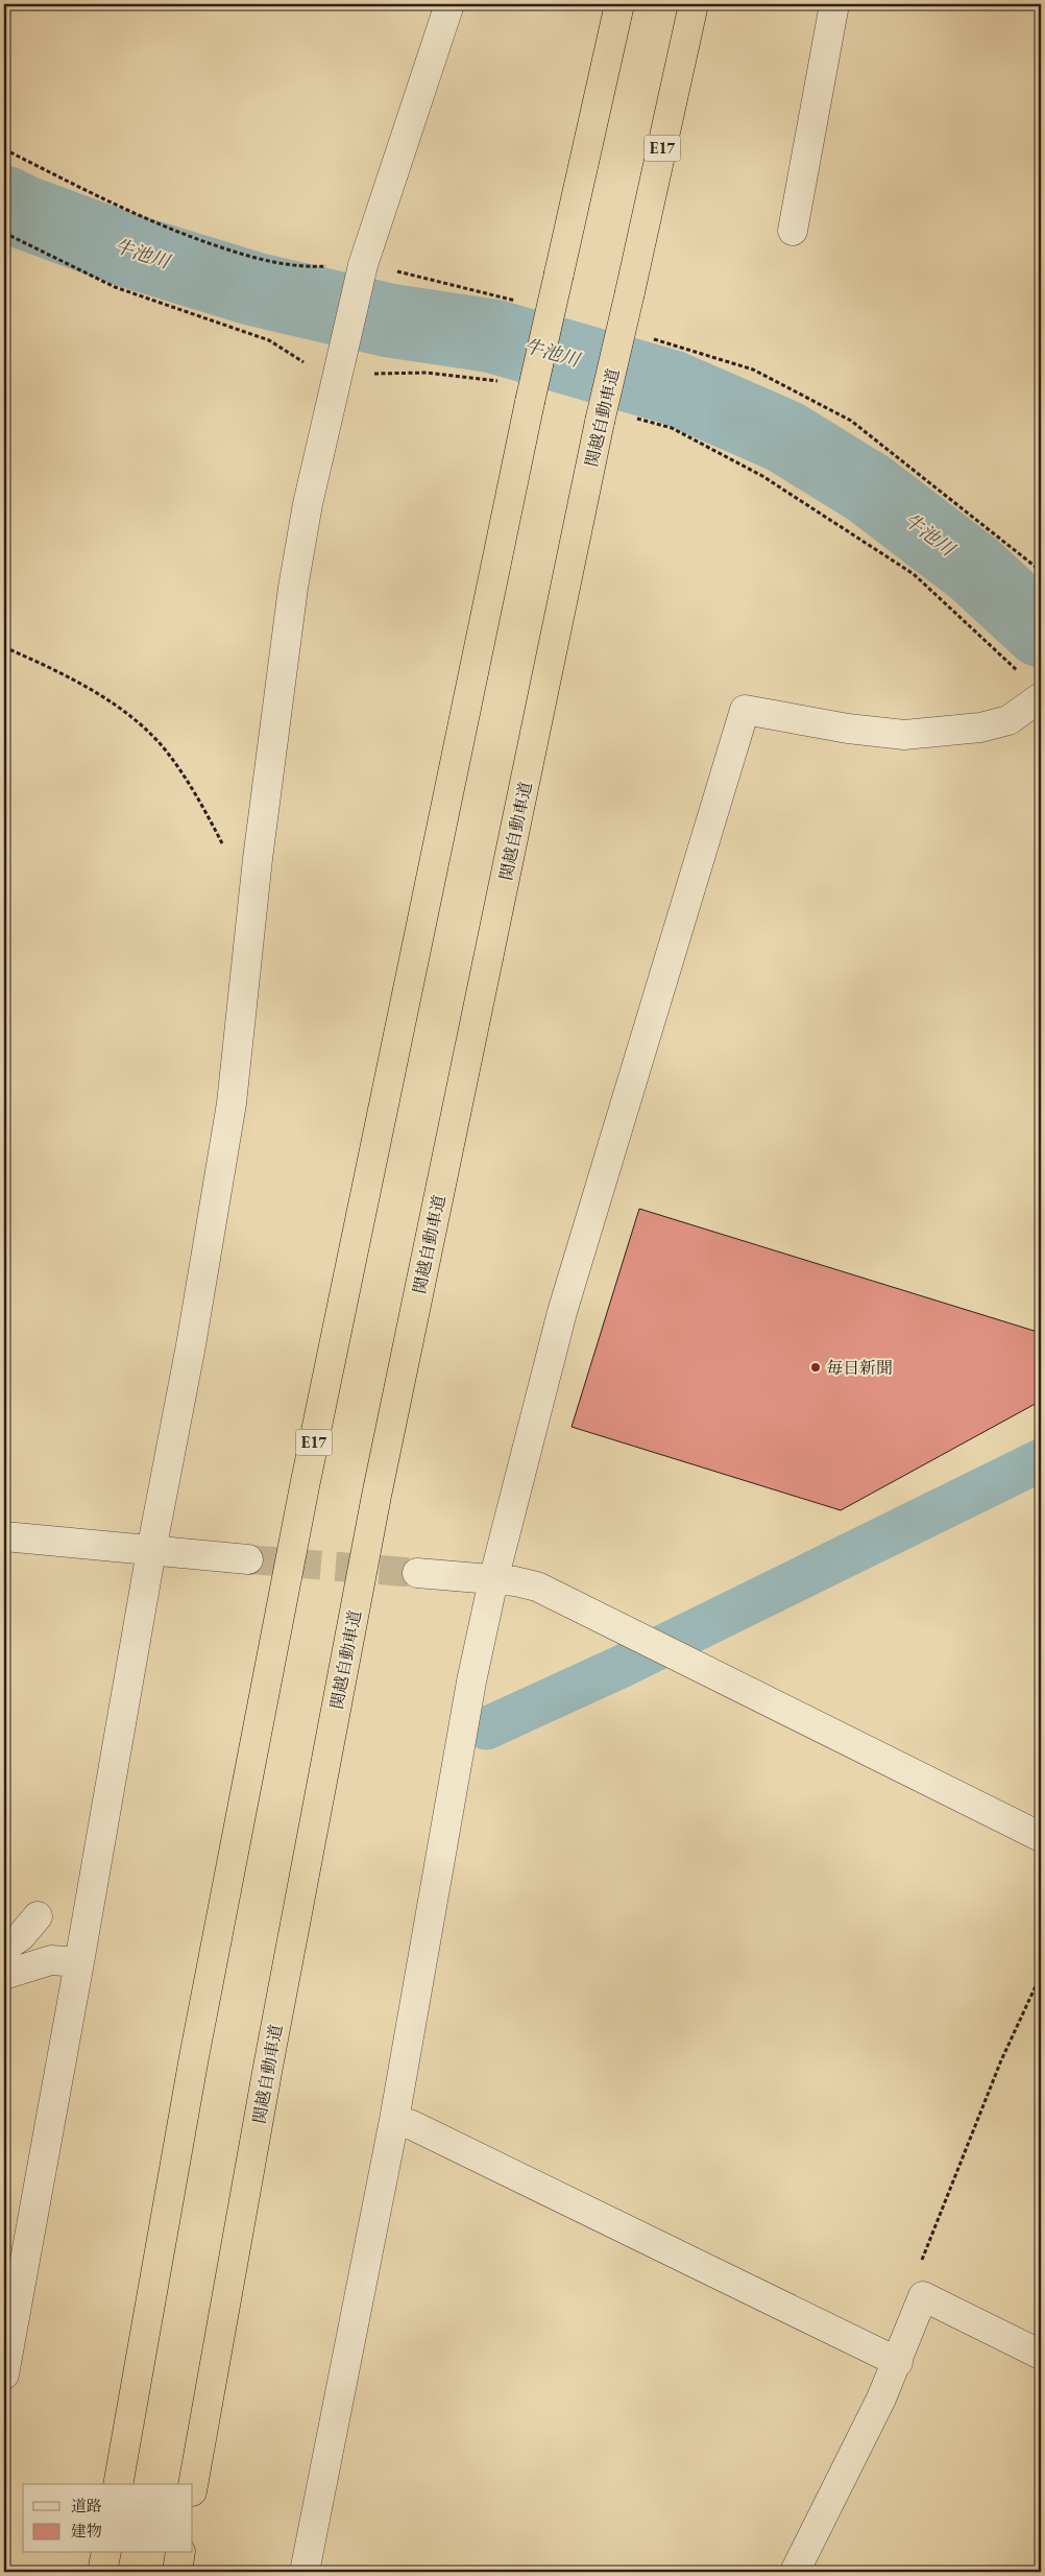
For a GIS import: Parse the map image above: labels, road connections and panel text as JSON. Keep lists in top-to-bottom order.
{
  "streets": {
    "highway": ["E17", "関越自動車道"]
  },
  "water": ["牛池川"],
  "places": ["毎日新聞"],
  "legend": ["道路", "建物"]
}
